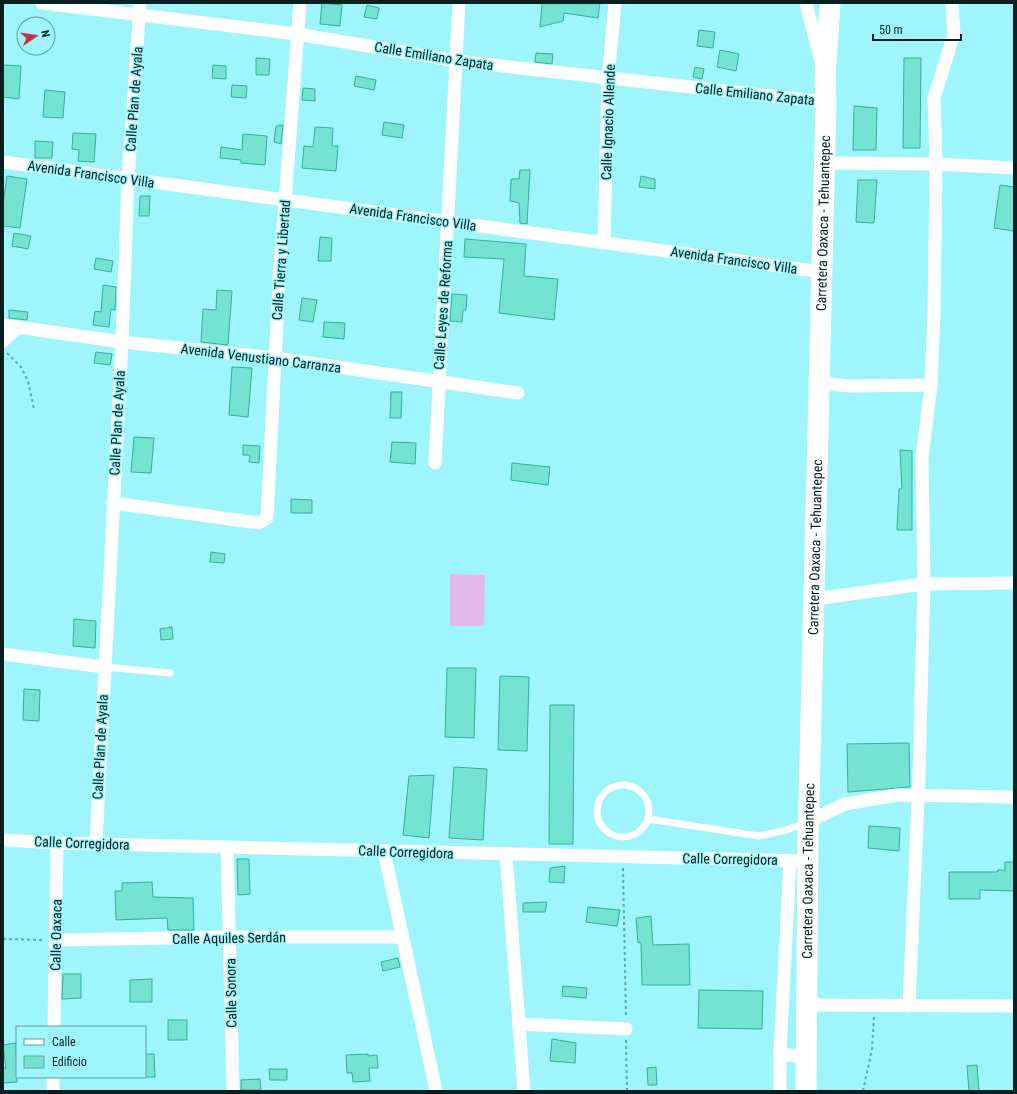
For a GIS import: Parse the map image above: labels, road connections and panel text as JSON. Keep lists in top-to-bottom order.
{
  "streets": {
    "main road": ["Carretera Oaxaca - Tehuantepec"],
    "street": [
      "Calle Emiliano Zapata",
      "Calle Plan de Ayala",
      "Calle Ignacio Allende",
      "Avenida Francisco Villa",
      "Calle Tierra y Libertad",
      "Calle Leyes de Reforma",
      "Avenida Venustiano Carranza",
      "Calle Corregidora",
      "Calle Oaxaca",
      "Calle Aquiles Serdán",
      "Calle Sonora"
    ]
  },
  "crossings": [
    ["Calle Emiliano Zapata", "Calle Plan de Ayala"],
    ["Calle Emiliano Zapata", "Calle Ignacio Allende"],
    ["Calle Emiliano Zapata", "Carretera Oaxaca - Tehuantepec"],
    ["Calle Emiliano Zapata", "Calle Tierra y Libertad"],
    ["Calle Emiliano Zapata", "Calle Leyes de Reforma"],
    ["Calle Plan de Ayala", "Avenida Francisco Villa"],
    ["Calle Plan de Ayala", "Calle Tierra y Libertad"],
    ["Calle Plan de Ayala", "Avenida Venustiano Carranza"],
    ["Calle Plan de Ayala", "Calle Corregidora"],
    ["Calle Ignacio Allende", "Avenida Francisco Villa"],
    ["Avenida Francisco Villa", "Carretera Oaxaca - Tehuantepec"],
    ["Avenida Francisco Villa", "Calle Tierra y Libertad"],
    ["Avenida Francisco Villa", "Calle Leyes de Reforma"],
    ["Carretera Oaxaca - Tehuantepec", "Calle Corregidora"],
    ["Calle Tierra y Libertad", "Avenida Venustiano Carranza"],
    ["Calle Leyes de Reforma", "Avenida Venustiano Carranza"],
    ["Calle Corregidora", "Calle Oaxaca"],
    ["Calle Corregidora", "Calle Sonora"],
    ["Calle Oaxaca", "Calle Aquiles Serdán"],
    ["Calle Aquiles Serdán", "Calle Sonora"]
  ],
  "legend": ["Calle", "Edificio"],
  "scale_bar": "50 m",
  "north": "right"
}
